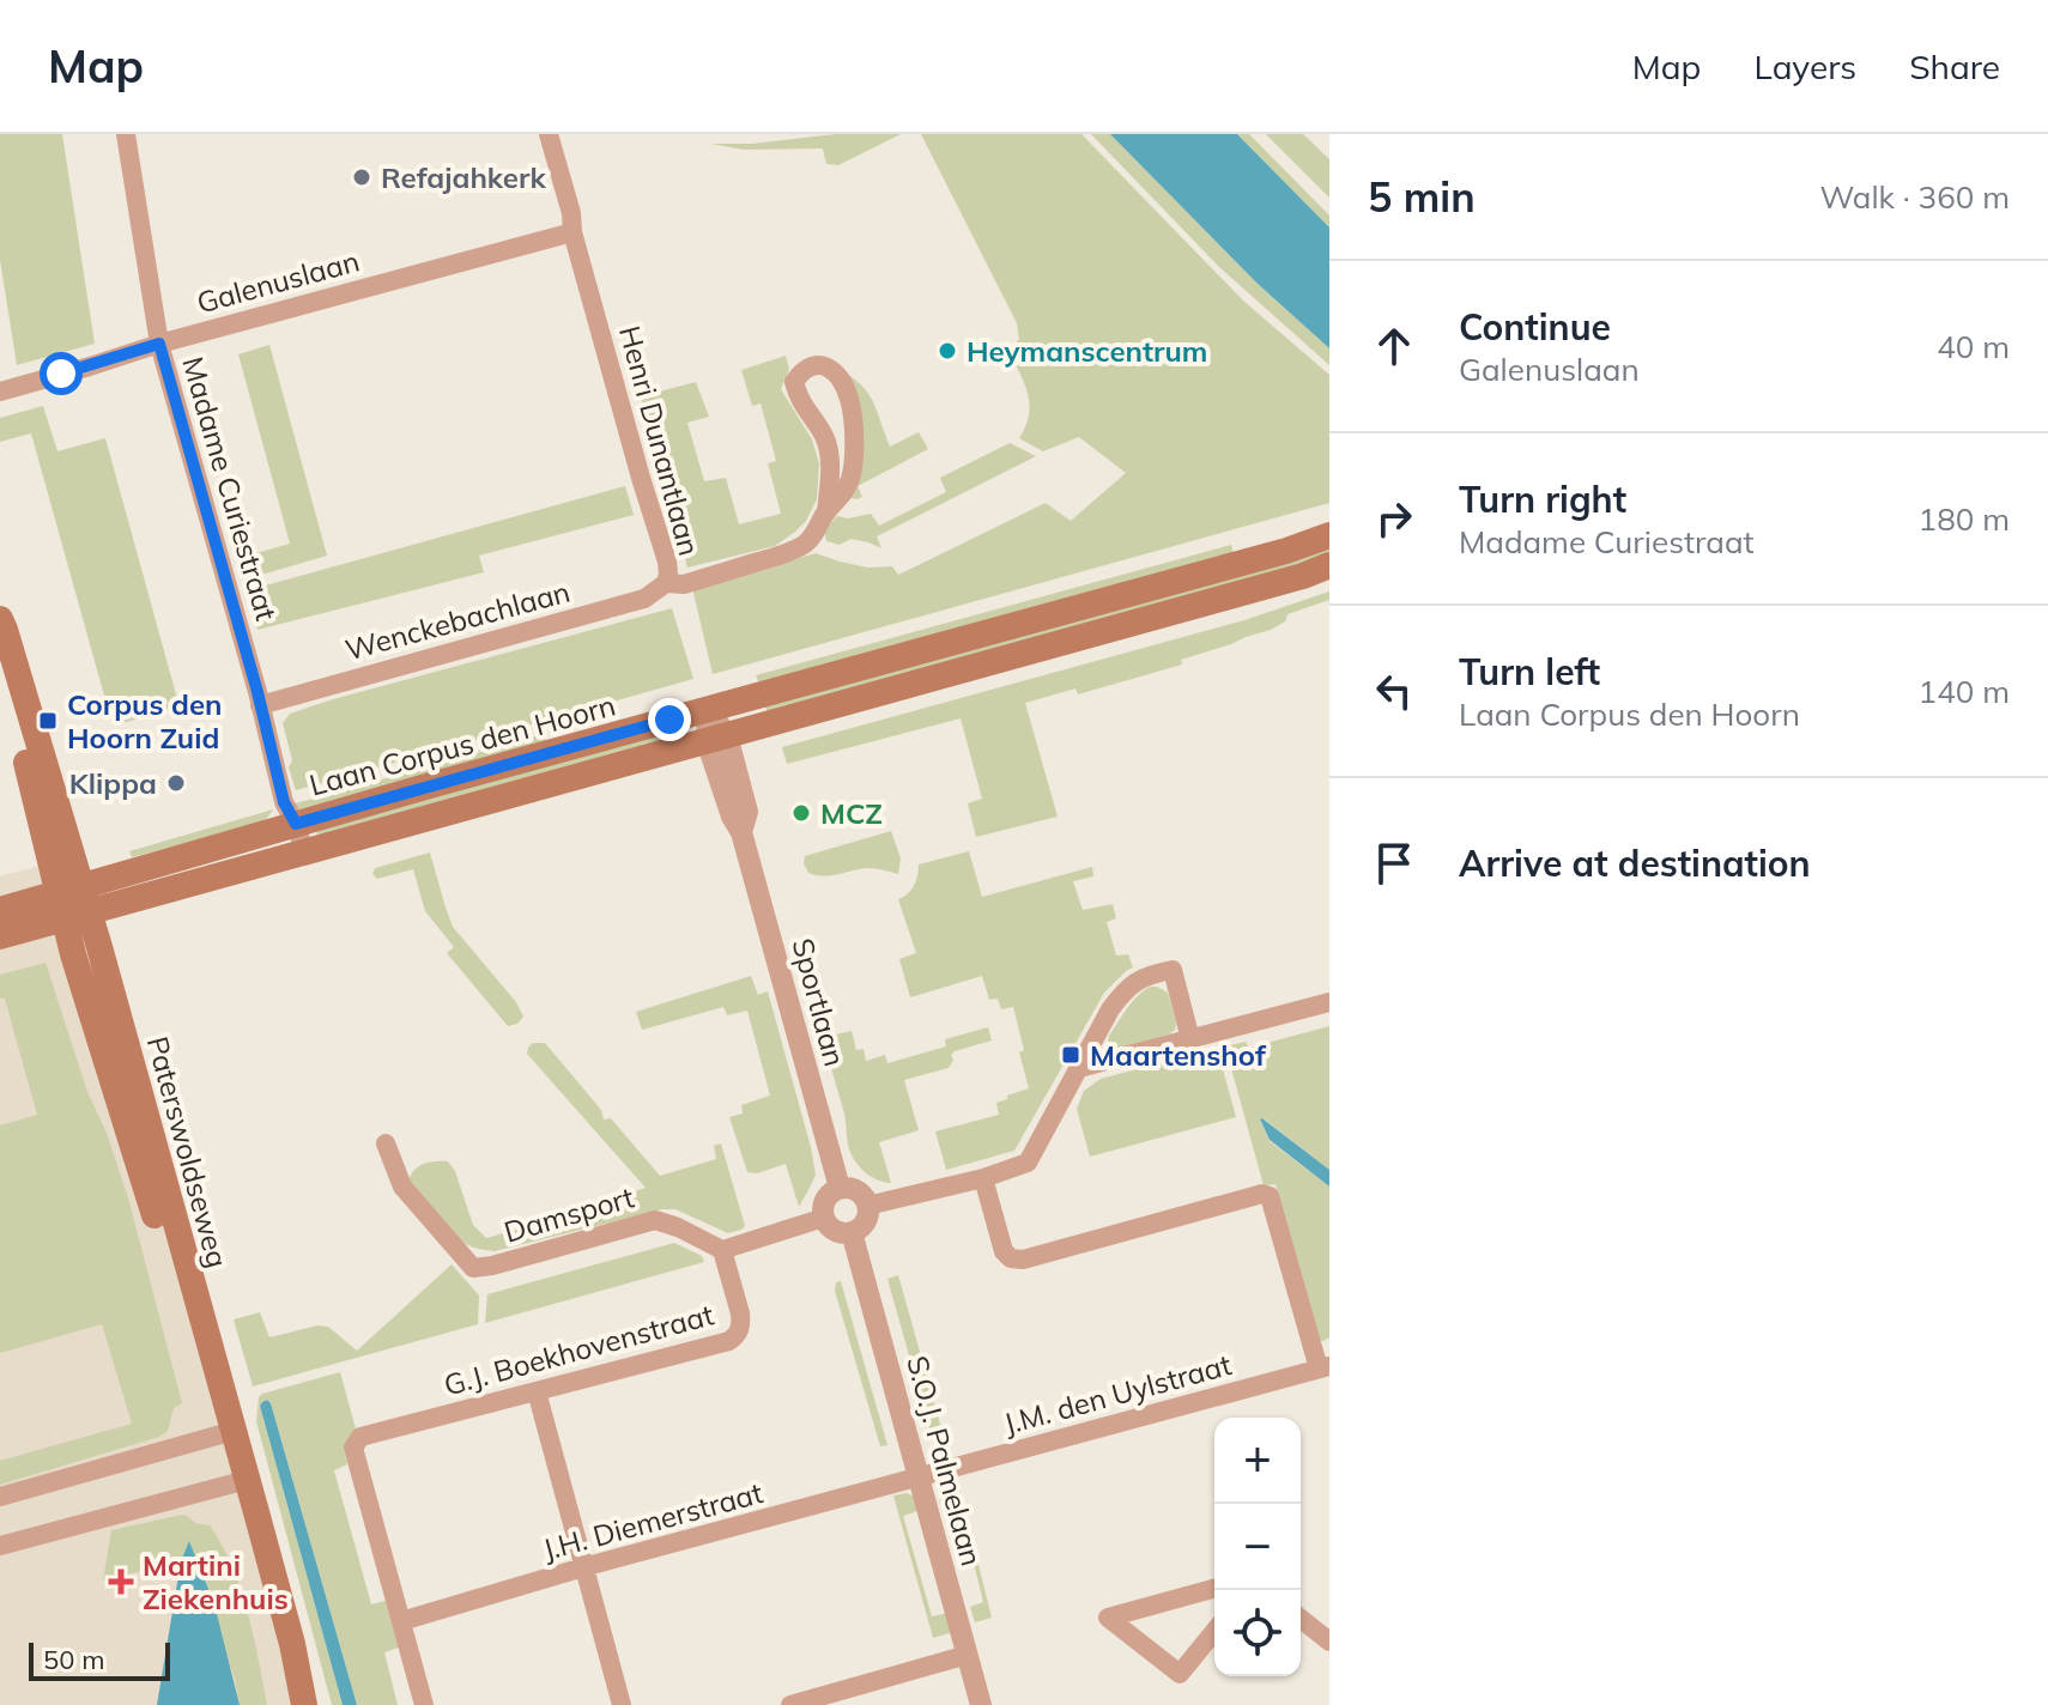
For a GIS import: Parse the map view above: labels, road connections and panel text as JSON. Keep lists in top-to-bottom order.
{
  "streets": {
    "main road": ["Laan Corpus den Hoorn", "Paterswoldseweg"],
    "street": [
      "Galenuslaan",
      "Henri Dunantlaan",
      "Madame Curiestraat",
      "Wenckebachlaan",
      "Sportlaan",
      "Damsport",
      "G.J. Boekhovenstraat",
      "J.M. den Uylstraat",
      "S.O.J. Palmelaan",
      "J.H. Diemerstraat"
    ]
  },
  "crossings": [
    ["Galenuslaan", "Henri Dunantlaan"],
    ["Galenuslaan", "Madame Curiestraat"],
    ["Henri Dunantlaan", "Wenckebachlaan"],
    ["Madame Curiestraat", "Wenckebachlaan"],
    ["Madame Curiestraat", "Laan Corpus den Hoorn"],
    ["Laan Corpus den Hoorn", "Sportlaan"],
    ["Laan Corpus den Hoorn", "Paterswoldseweg"],
    ["Sportlaan", "S.O.J. Palmelaan"],
    ["Damsport", "G.J. Boekhovenstraat"],
    ["G.J. Boekhovenstraat", "J.H. Diemerstraat"],
    ["J.M. den Uylstraat", "S.O.J. Palmelaan"],
    ["J.M. den Uylstraat", "J.H. Diemerstraat"],
    ["S.O.J. Palmelaan", "J.H. Diemerstraat"]
  ],
  "places": {
    "other": [
      "Refajahkerk",
      "Heymanscentrum",
      "Klippa",
      "MCZ"
    ],
    "transit": ["Corpus den Hoorn Zuid", "Maartenshof"],
    "health": ["Martini Ziekenhuis"]
  },
  "scale_bar": "50 m",
  "page": {
    "header": "Map",
    "nav": ["Map", "Layers", "Share"],
    "heading": ["5 min", "Walk · 360 m"],
    "list": [
      ["Continue", "Galenuslaan", "40 m"],
      ["Turn right", "Madame Curiestraat", "180 m"],
      ["Turn left", "Laan Corpus den Hoorn", "140 m"],
      "Arrive at destination"
    ],
    "map_buttons": ["+", "−"],
    "scale": "50 m"
  }
}
